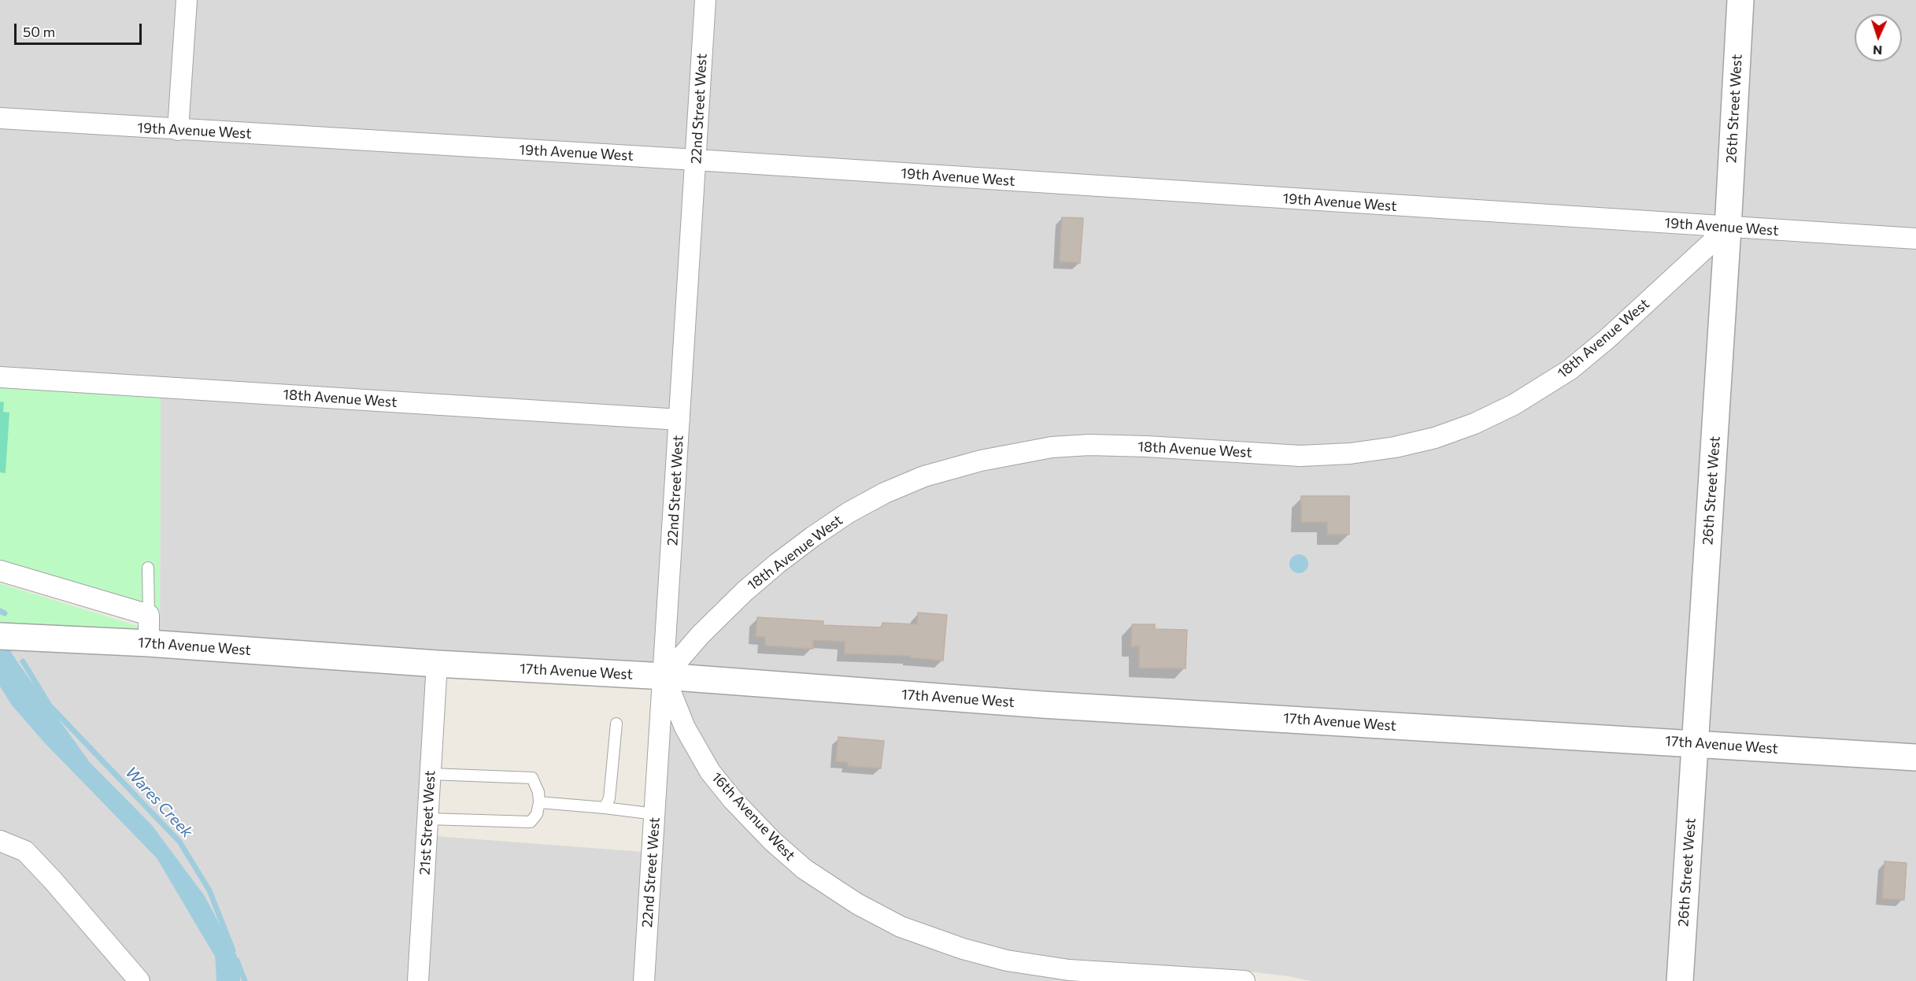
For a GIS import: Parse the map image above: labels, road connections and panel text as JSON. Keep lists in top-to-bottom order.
{
  "streets": {
    "street": [
      "22nd Street West",
      "26th Street West",
      "19th Avenue West",
      "18th Avenue West",
      "17th Avenue West",
      "16th Avenue West",
      "21st Street West"
    ]
  },
  "crossings": [
    ["22nd Street West", "19th Avenue West"],
    ["22nd Street West", "18th Avenue West"],
    ["22nd Street West", "17th Avenue West"],
    ["22nd Street West", "16th Avenue West"],
    ["26th Street West", "19th Avenue West"],
    ["26th Street West", "18th Avenue West"],
    ["26th Street West", "17th Avenue West"],
    ["19th Avenue West", "18th Avenue West"],
    ["18th Avenue West", "17th Avenue West"],
    ["18th Avenue West", "16th Avenue West"],
    ["17th Avenue West", "16th Avenue West"],
    ["17th Avenue West", "21st Street West"]
  ],
  "water": ["Wares Creek"],
  "scale_bar": "50 m",
  "north": "bottom"
}
